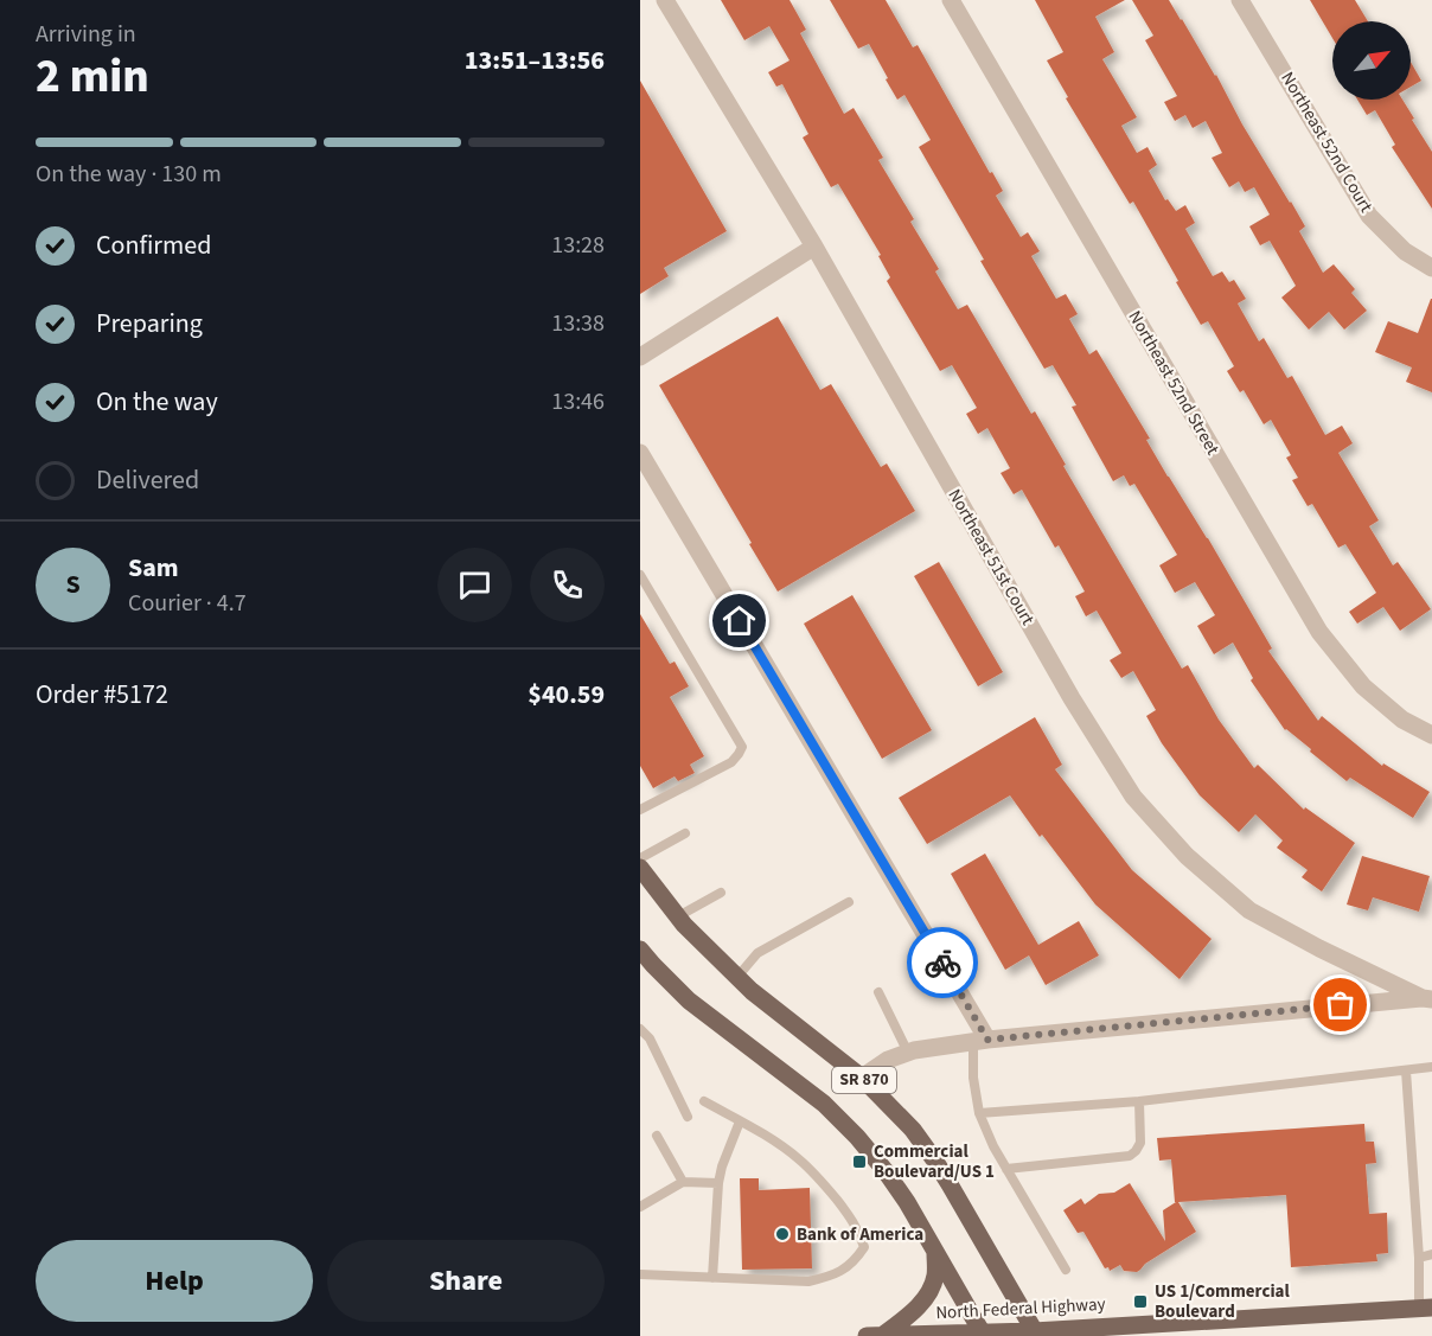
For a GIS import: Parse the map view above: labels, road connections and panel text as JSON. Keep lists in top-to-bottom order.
{
  "streets": {
    "main road": ["SR 870", "North Federal Highway"],
    "street": ["Northeast 52nd Court", "Northeast 52nd Street", "Northeast 51st Court"]
  },
  "crossings": [
    ["SR 870", "North Federal Highway"]
  ],
  "places": {
    "transit": ["Commercial Boulevard/US 1", "US 1/Commercial Boulevard"],
    "other": ["Bank of America"]
  },
  "north": "top right",
  "page": {
    "heading": ["2 min", "Arriving in", "13:51–13:56"],
    "panel": [
      "Sam",
      "Courier · 4.7",
      "Order #5172",
      "$40.59"
    ],
    "bar": "On the way · 130 m",
    "list": [
      ["Confirmed", "13:28"],
      ["Preparing", "13:38"],
      ["On the way", "13:46"],
      "Delivered"
    ],
    "round": "S",
    "buttons": ["Help", "Share"]
  }
}
